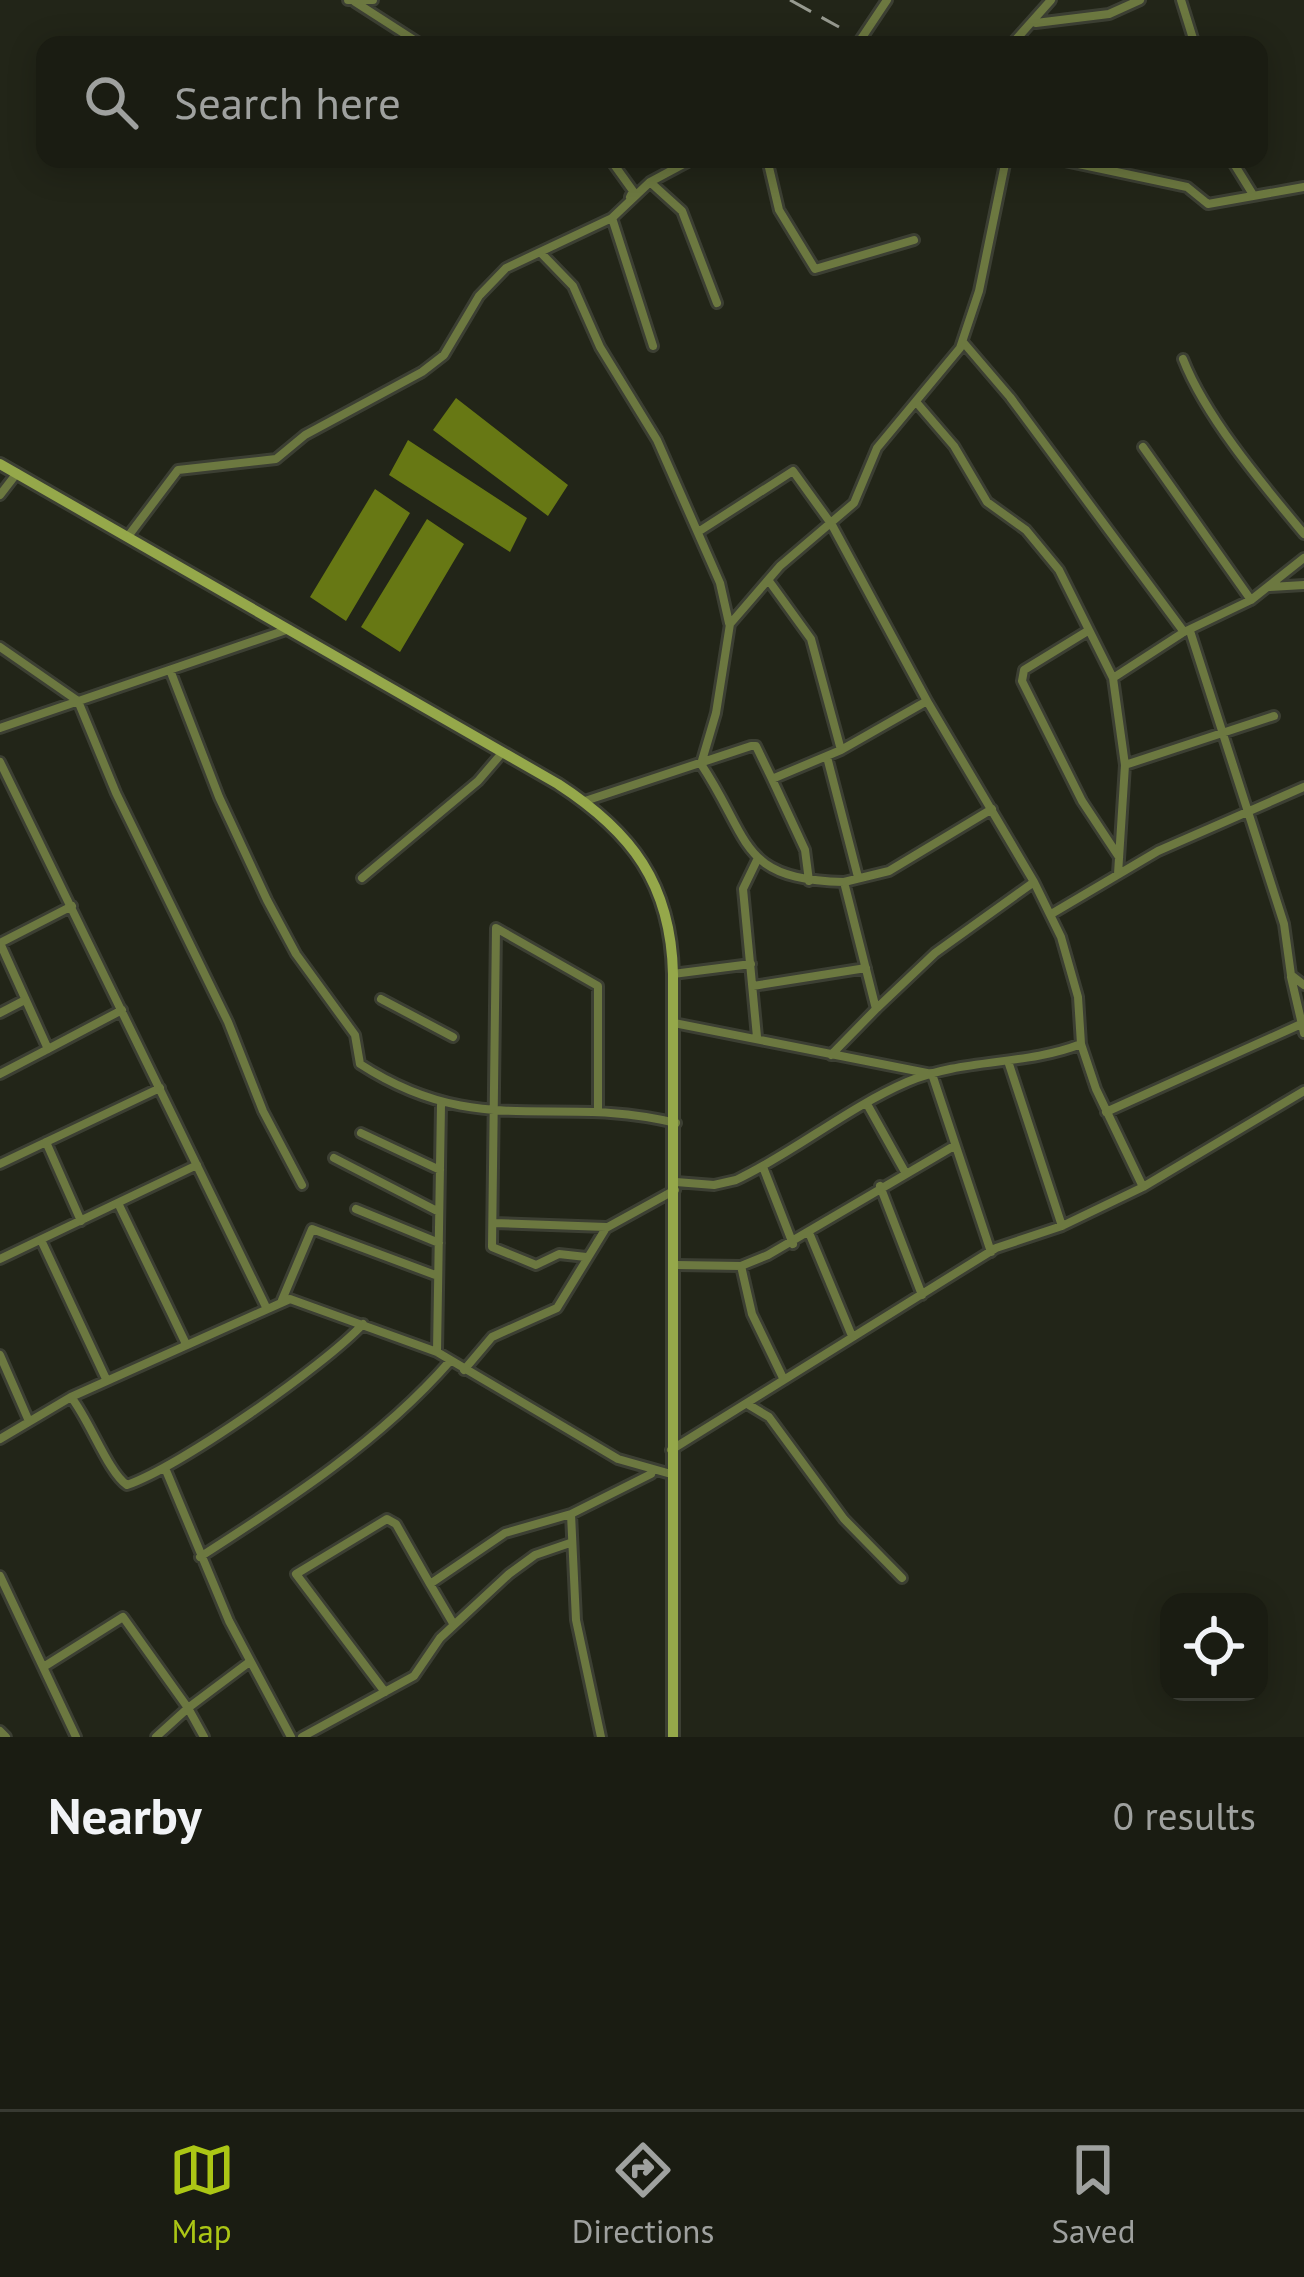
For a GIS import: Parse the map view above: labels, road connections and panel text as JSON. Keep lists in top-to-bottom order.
{
  "page": {
    "search": "Search here",
    "heading": ["Nearby", "0 results"],
    "nav": ["Map", "Directions", "Saved"]
  }
}
